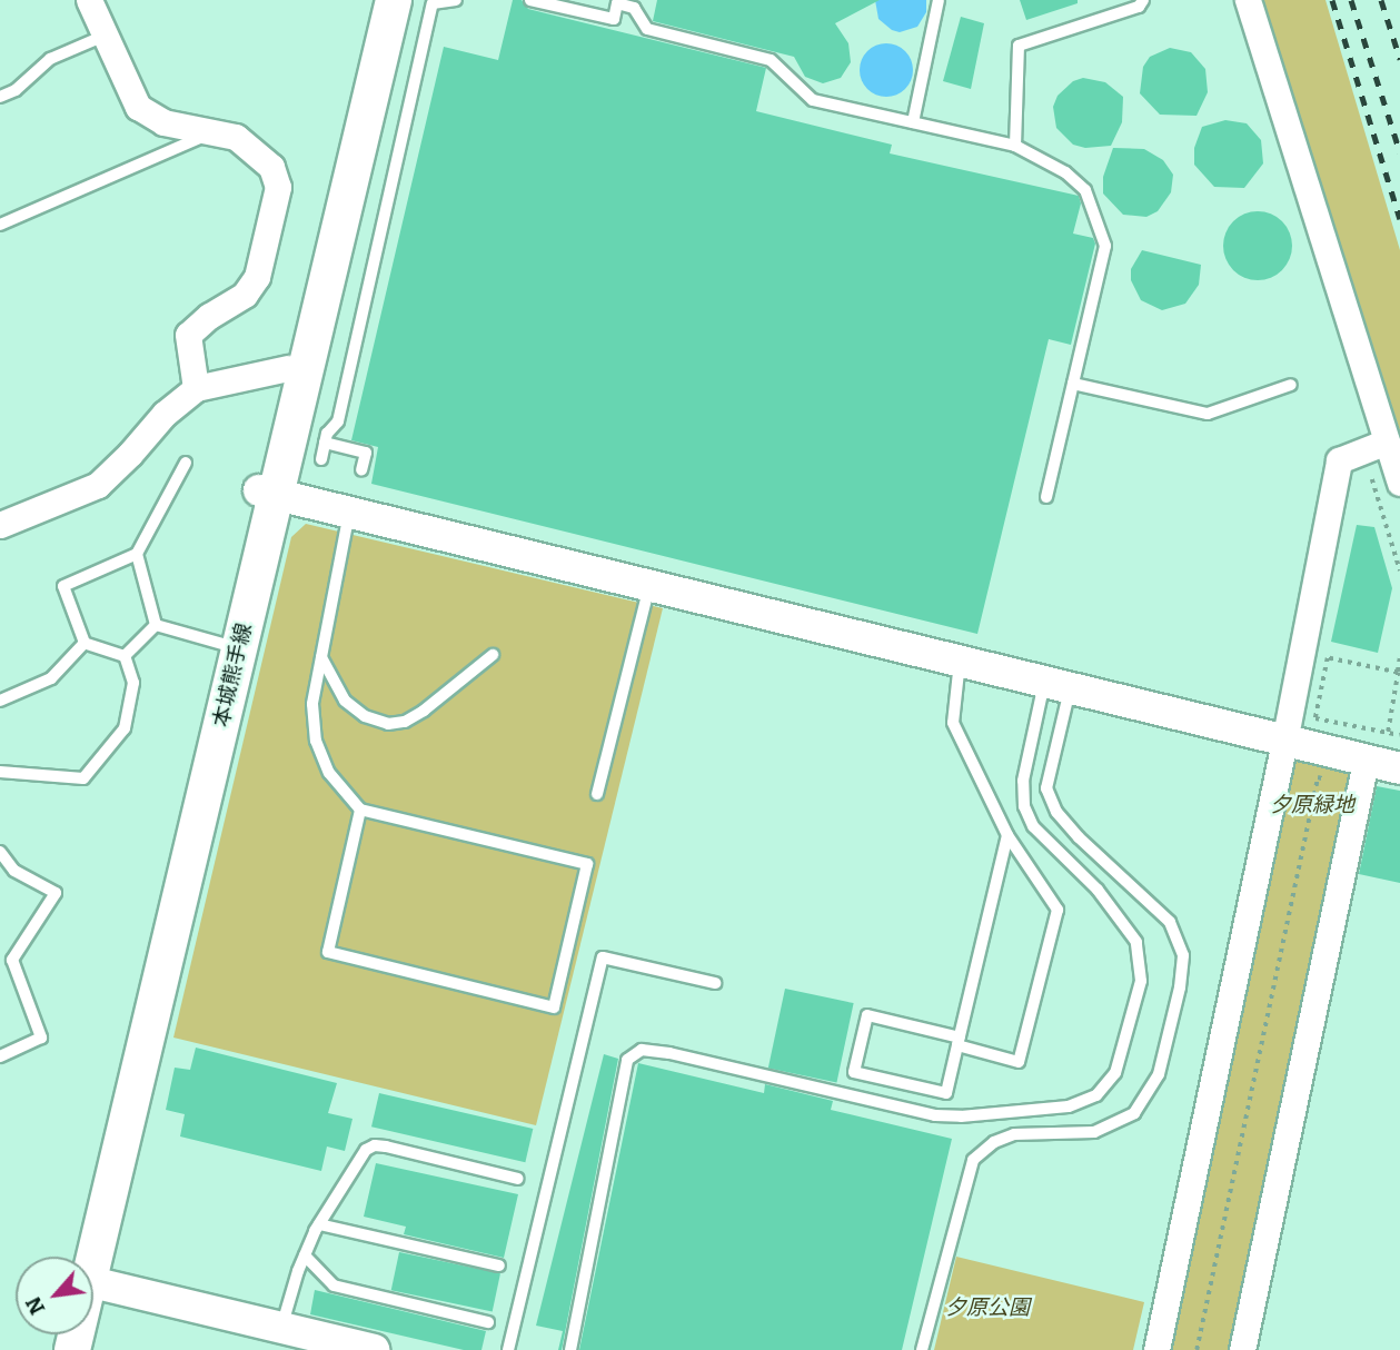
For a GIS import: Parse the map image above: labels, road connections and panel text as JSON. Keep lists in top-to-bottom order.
{
  "streets": {
    "main road": ["本城熊手線"]
  },
  "parks": ["夕原緑地", "夕原公園"],
  "north": "bottom left"
}
